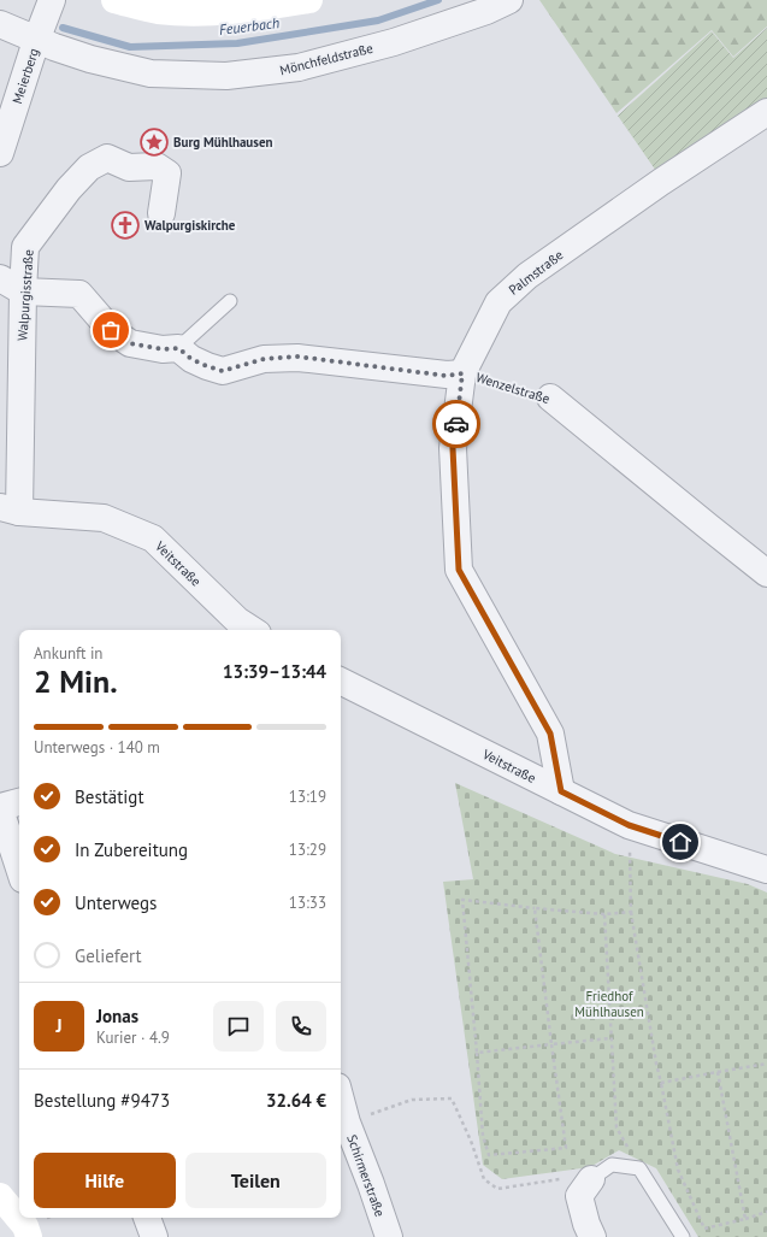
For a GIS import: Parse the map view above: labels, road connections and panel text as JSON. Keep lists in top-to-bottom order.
{
  "streets": {
    "street": [
      "Mönchfeldstraße",
      "Meierberg",
      "Palmstraße",
      "Walpurgisstraße",
      "Wenzelstraße",
      "Veitstraße",
      "Schirmerstraße"
    ]
  },
  "crossings": [
    ["Mönchfeldstraße", "Meierberg"],
    ["Palmstraße", "Wenzelstraße"],
    ["Palmstraße", "Veitstraße"],
    ["Walpurgisstraße", "Veitstraße"]
  ],
  "water": ["Feuerbach"],
  "parks": ["Friedhof Mühlhausen"],
  "places": {
    "place": ["Burg Mühlhausen"],
    "church": ["Walpurgiskirche"]
  },
  "page": {
    "heading": ["2 Min.", "Ankunft in", "13:39–13:44"],
    "panel": [
      "Jonas",
      "Kurier · 4.9",
      "Bestellung #9473",
      "32.64 €"
    ],
    "bar": "Unterwegs · 140 m",
    "list": [
      ["Bestätigt", "13:19"],
      ["In Zubereitung", "13:29"],
      ["Unterwegs", "13:33"],
      "Geliefert"
    ],
    "round": "J",
    "buttons": ["Hilfe", "Teilen"]
  }
}
